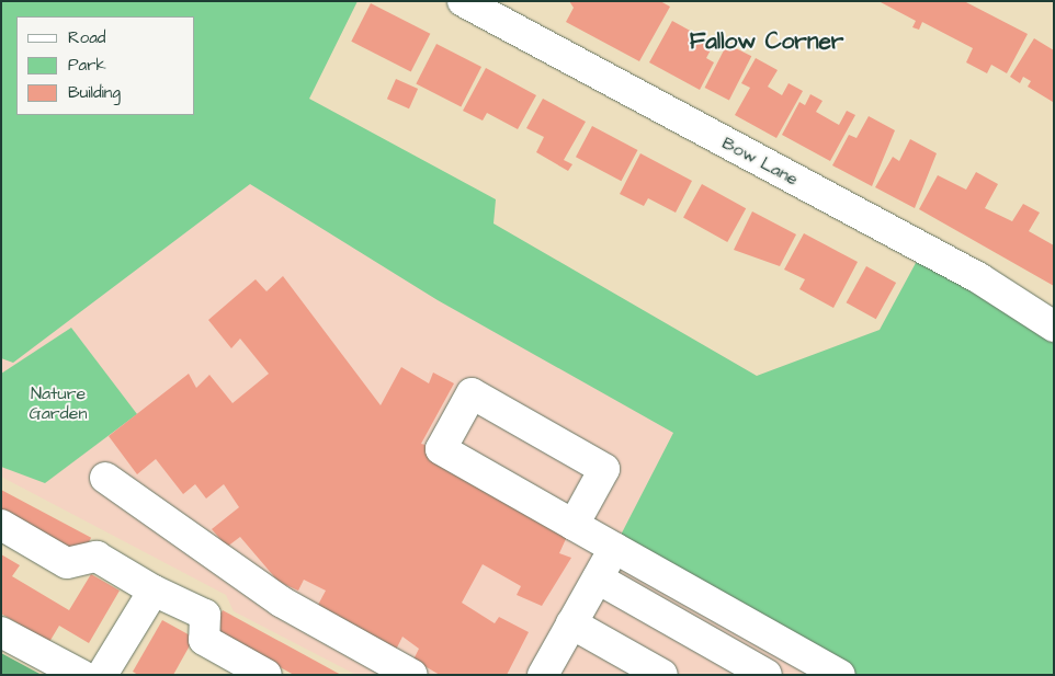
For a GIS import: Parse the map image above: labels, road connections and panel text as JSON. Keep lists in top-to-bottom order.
{
  "streets": {
    "street": ["Bow Lane"]
  },
  "districts": ["Fallow Corner"],
  "parks": ["Nature Garden"],
  "legend": ["Road", "Park", "Building"]
}
